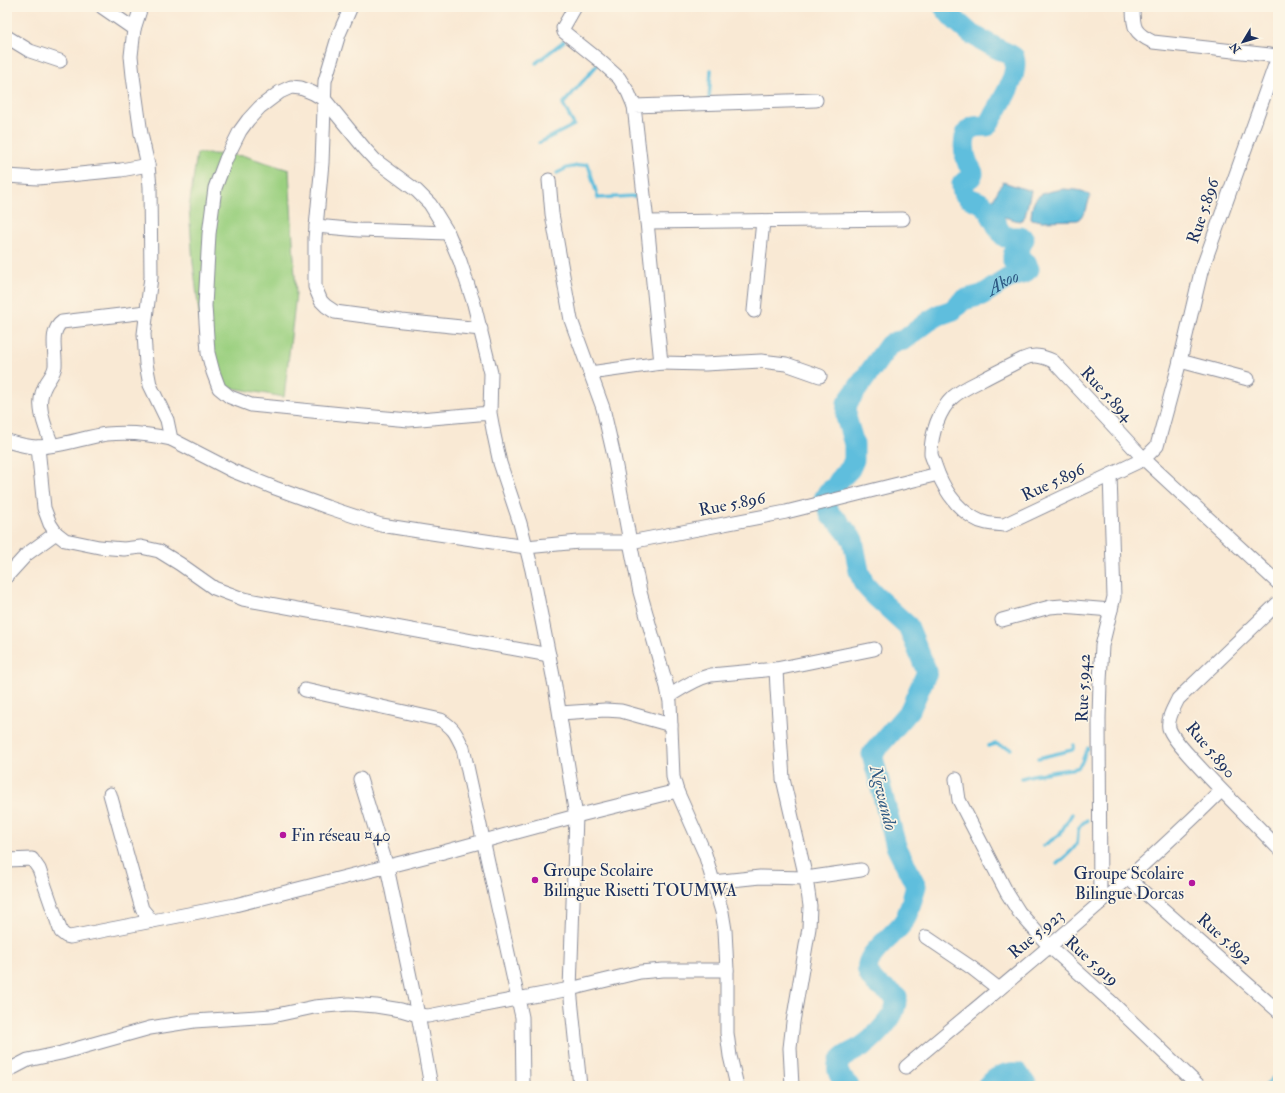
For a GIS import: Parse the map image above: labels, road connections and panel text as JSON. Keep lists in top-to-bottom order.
{
  "streets": {
    "street": [
      "Rue 5.896",
      "Rue 5.894",
      "Rue 5.942",
      "Rue 5.890",
      "Rue 5.923",
      "Rue 5.892",
      "Rue 5.919"
    ]
  },
  "crossings": [
    ["Rue 5.896", "Rue 5.894"],
    ["Rue 5.896", "Rue 5.942"],
    ["Rue 5.942", "Rue 5.923"],
    ["Rue 5.890", "Rue 5.923"],
    ["Rue 5.923", "Rue 5.892"],
    ["Rue 5.923", "Rue 5.919"]
  ],
  "water": ["Akoo", "Ngwando"],
  "places": ["Fin réseau ¤40", "Groupe Scolaire Bilingue Risetti TOUMWA", "Groupe Scolaire Bilingue Dorcas"],
  "north": "bottom left"
}
